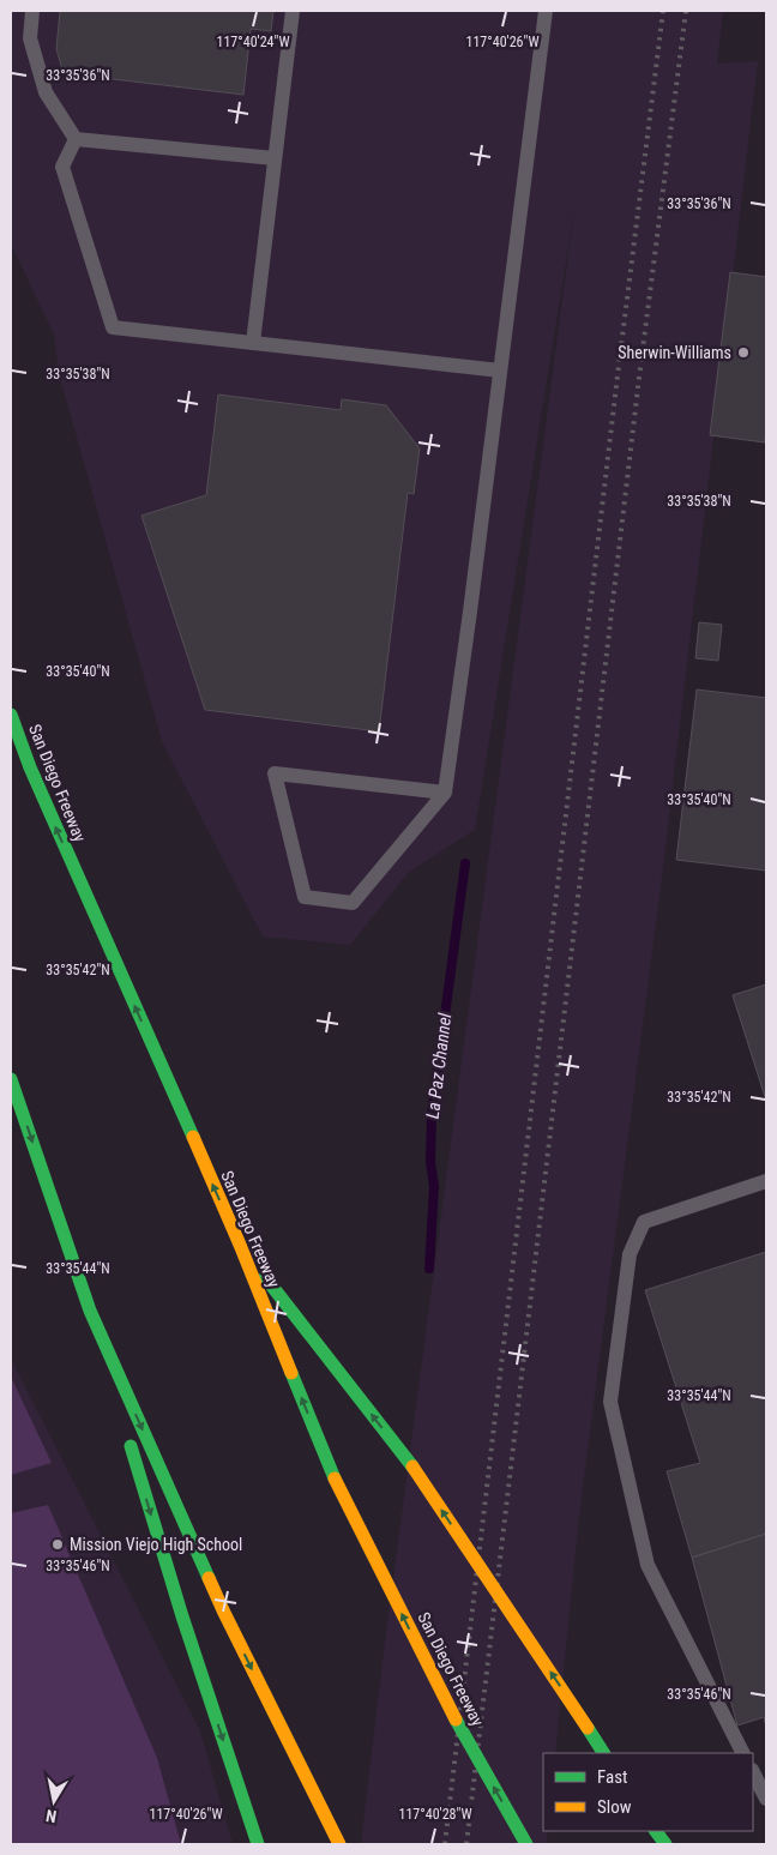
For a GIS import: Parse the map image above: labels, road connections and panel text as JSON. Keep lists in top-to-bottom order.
{
  "streets": {
    "highway": ["San Diego Freeway"]
  },
  "water": ["La Paz Channel"],
  "places": ["Sherwin-Williams", "Mission Viejo High School"],
  "legend": ["Fast", "Slow"],
  "north": "bottom",
  "coordinates": [
    "117°40'24\"W",
    "117°40'26\"W",
    "33°35'36\"N",
    "33°35'38\"N",
    "33°35'40\"N",
    "33°35'42\"N",
    "33°35'44\"N",
    "33°35'46\"N",
    "117°40'28\"W"
  ]
}
